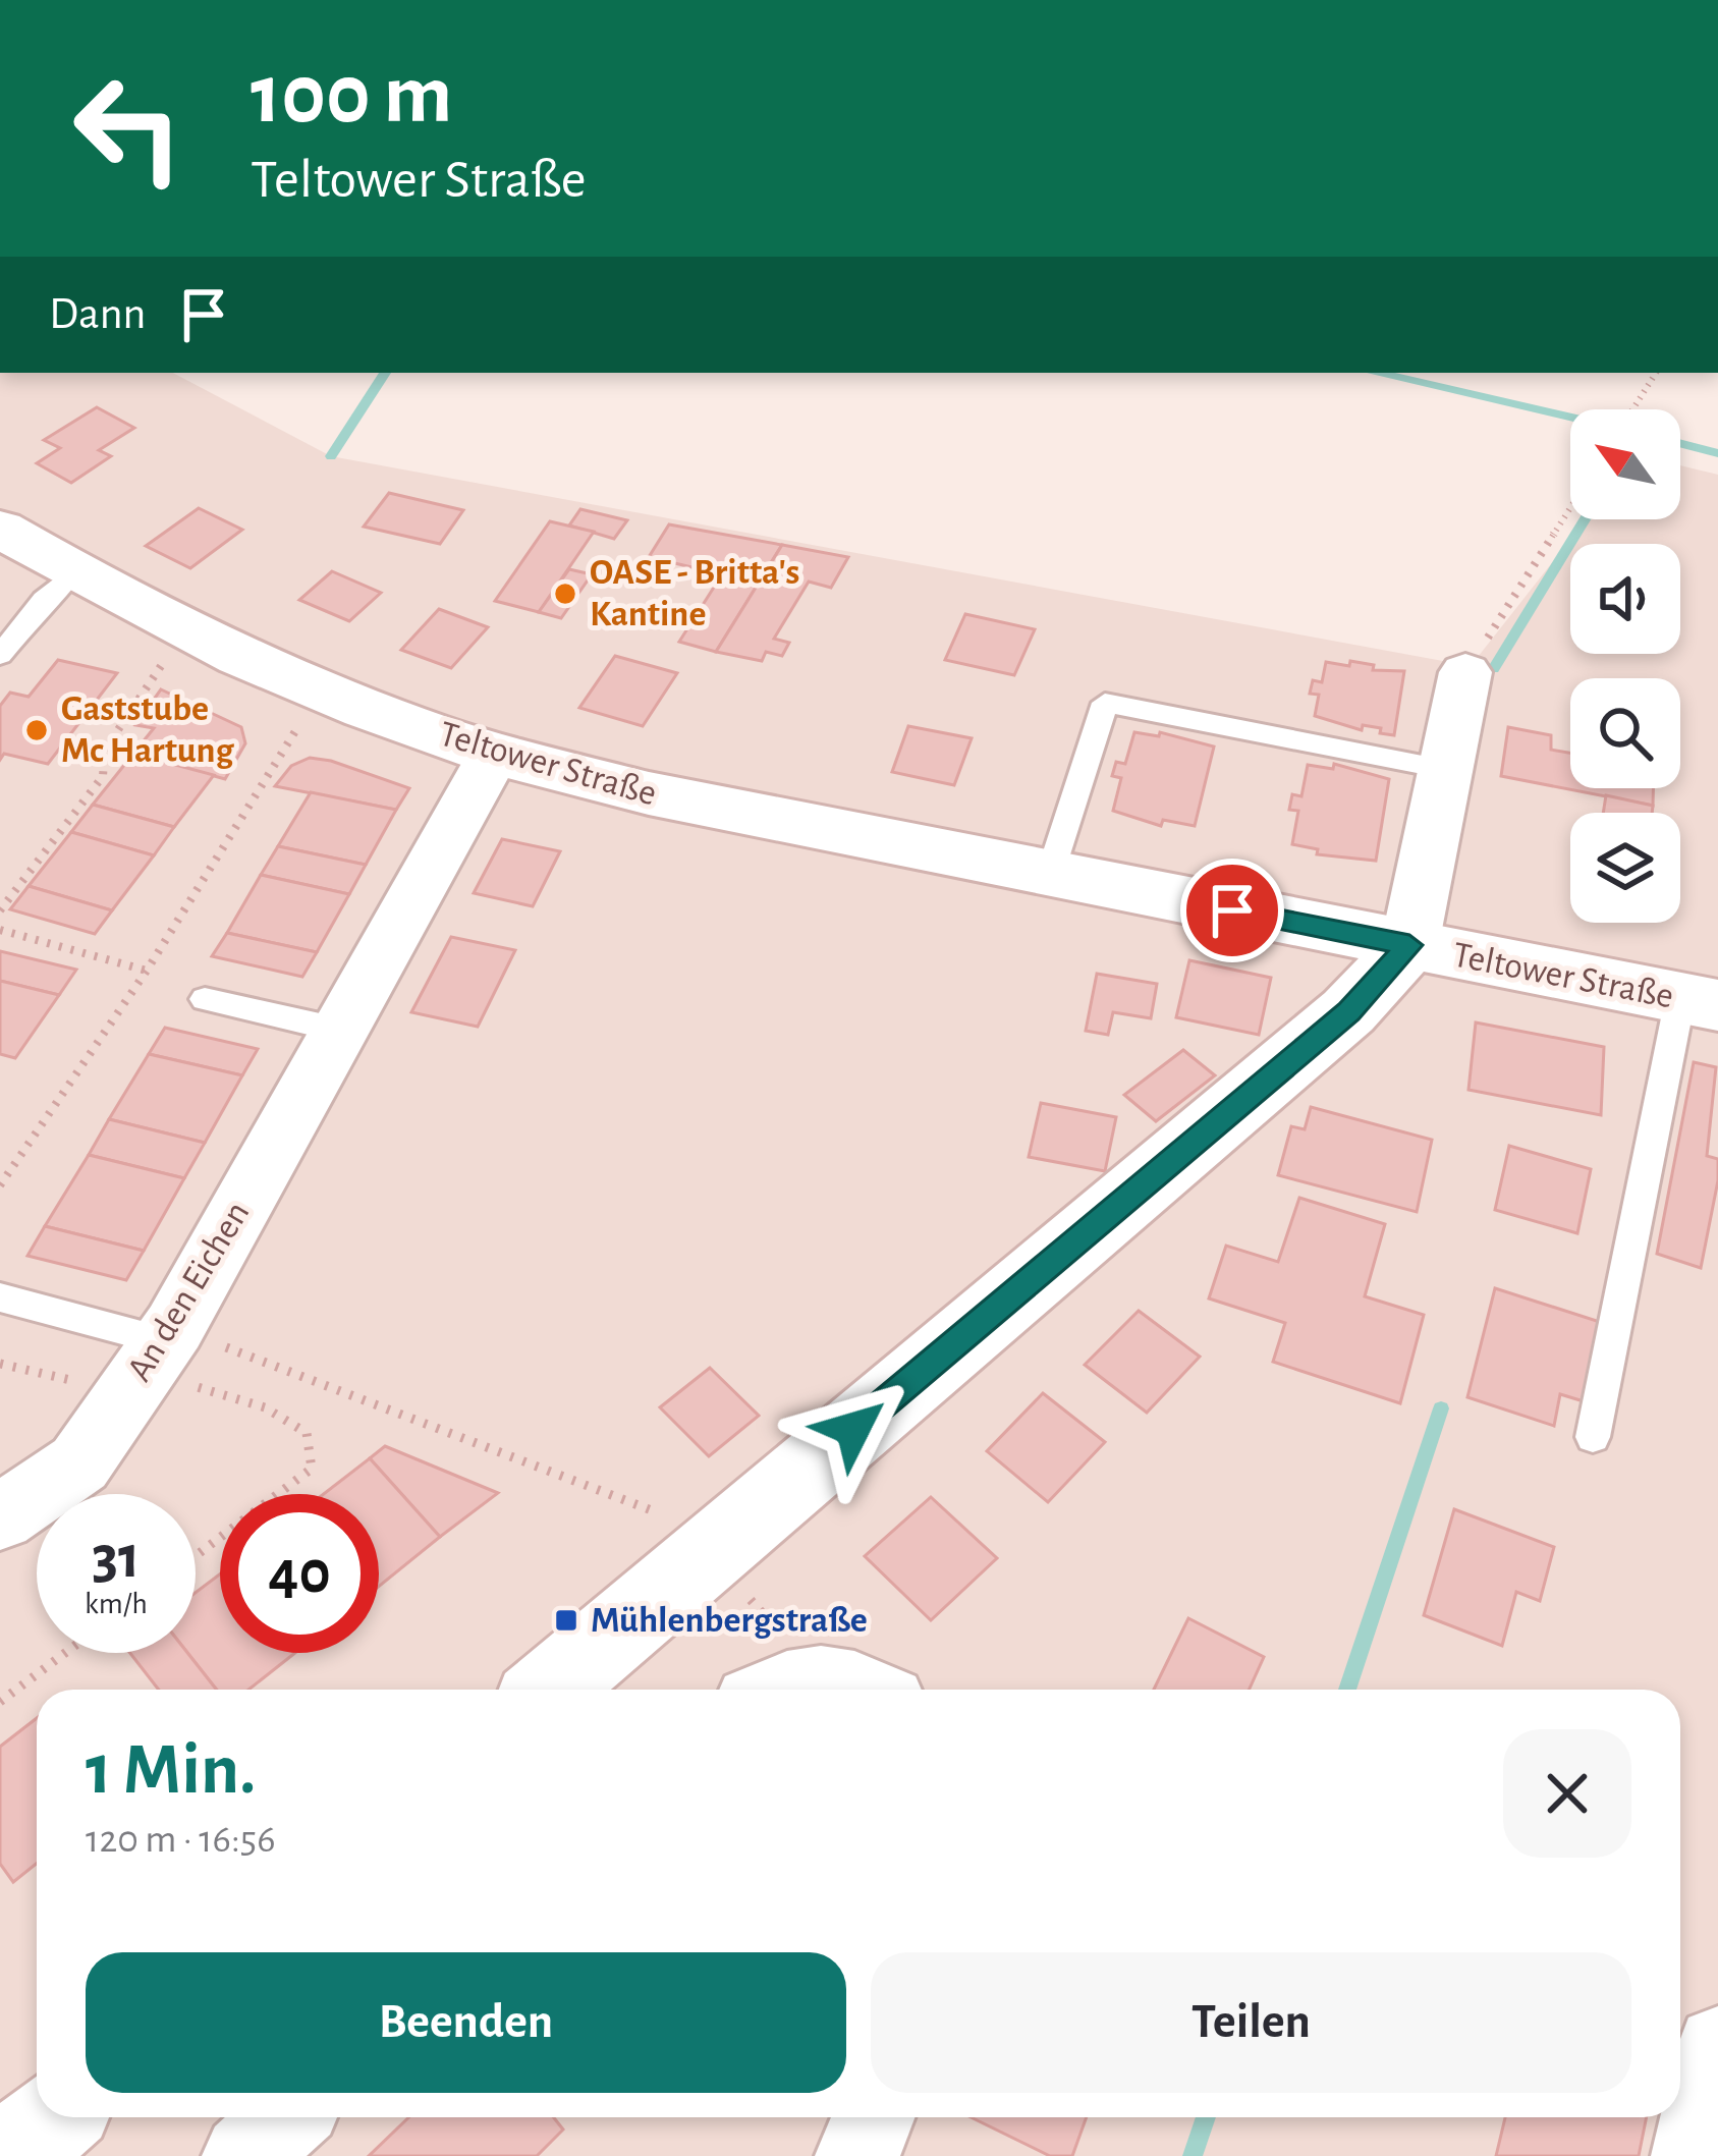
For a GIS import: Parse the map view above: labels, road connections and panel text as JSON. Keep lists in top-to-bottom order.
{
  "streets": {
    "main road": ["Teltower Straße"],
    "street": ["An den Eichen"]
  },
  "crossings": [
    ["Teltower Straße", "An den Eichen"]
  ],
  "places": {
    "other": ["OASE - Britta's Kantine", "Gaststube Mc Hartung"],
    "transit": ["Mühlenbergstraße"]
  },
  "north": "top left",
  "page": {
    "turn": ["100 m", "Teltower Straße"],
    "then": "Dann",
    "speed": "31 km/h",
    "limit": "40",
    "heading": ["1 Min.", "120 m · 16:56"],
    "buttons": ["Beenden", "Teilen"]
  }
}
